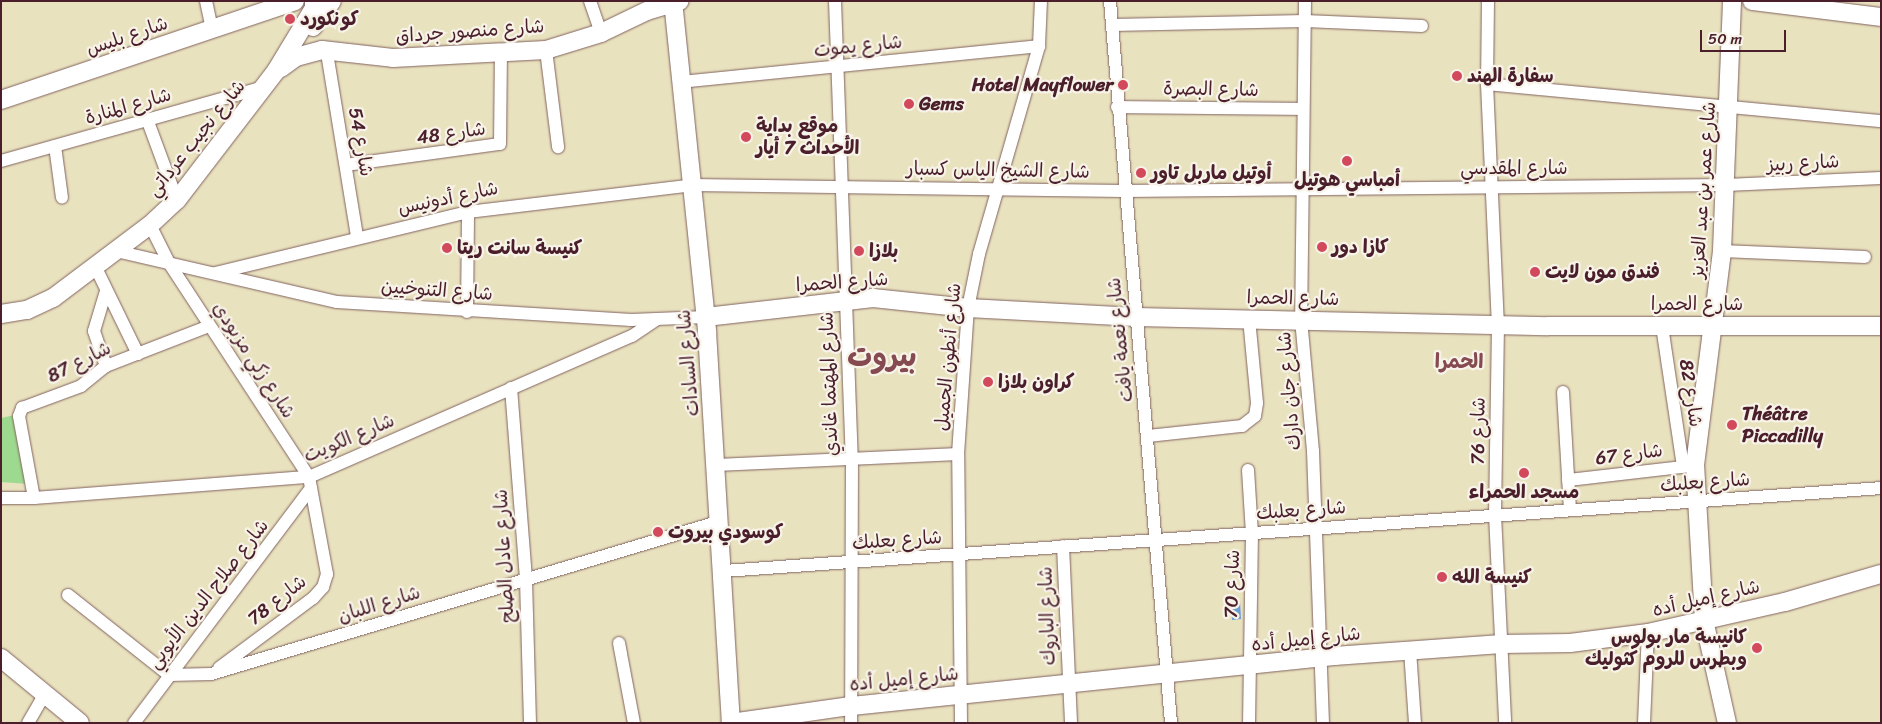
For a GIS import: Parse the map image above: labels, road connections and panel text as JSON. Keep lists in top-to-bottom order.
{
  "streets": {
    "main road": [
      "شارع منصور جرداق",
      "شارع بليس",
      "شارع نجيب عرداتي",
      "شارع عمر بن عبد العزيز",
      "شارع الحمرا",
      "شارع السادات",
      "شارع إميل أده"
    ],
    "street": [
      "شارع يموت",
      "شارع البصرة",
      "شارع المنارة",
      "شارع 48",
      "شارع 54",
      "شارع ربيز",
      "شارع المقدسي",
      "شارع الشيخ الياس كسبار",
      "شارع أدونيس",
      "شارع التنوخيين",
      "شارع نعمة يافت",
      "شارع أنطون الجميل",
      "شارع زكي مزبودي",
      "شارع 87",
      "شارع المهتما غاندي",
      "شارع جان دارك",
      "شارع 82",
      "شارع 76",
      "شارع الكويت",
      "شارع 67",
      "شارع بعلبك",
      "شارع عادل الصلح",
      "شارع 70",
      "شارع صلاح الدين الأيوبي",
      "شارع 78",
      "شارع اللبان",
      "شارع الباروك"
    ]
  },
  "crossings": [
    ["شارع منصور جرداق", "شارع 48"],
    ["شارع منصور جرداق", "شارع نجيب عرداتي"],
    ["شارع منصور جرداق", "شارع 54"],
    ["شارع منصور جرداق", "شارع السادات"],
    ["شارع يموت", "شارع أنطون الجميل"],
    ["شارع يموت", "شارع السادات"],
    ["شارع يموت", "شارع المهتما غاندي"],
    ["شارع البصرة", "شارع نعمة يافت"],
    ["شارع البصرة", "شارع جان دارك"],
    ["شارع المنارة", "شارع نجيب عرداتي"],
    ["شارع 48", "شارع 54"],
    ["شارع نجيب عرداتي", "شارع زكي مزبودي"],
    ["شارع 54", "شارع أدونيس"],
    ["شارع ربيز", "شارع المقدسي"],
    ["شارع ربيز", "شارع عمر بن عبد العزيز"],
    ["شارع المقدسي", "شارع الشيخ الياس كسبار"],
    ["شارع المقدسي", "شارع عمر بن عبد العزيز"],
    ["شارع المقدسي", "شارع جان دارك"],
    ["شارع المقدسي", "شارع 76"],
    ["شارع الشيخ الياس كسبار", "شارع أدونيس"],
    ["شارع الشيخ الياس كسبار", "شارع نعمة يافت"],
    ["شارع الشيخ الياس كسبار", "شارع أنطون الجميل"],
    ["شارع الشيخ الياس كسبار", "شارع السادات"],
    ["شارع الشيخ الياس كسبار", "شارع المهتما غاندي"],
    ["شارع الشيخ الياس كسبار", "شارع جان دارك"],
    ["شارع عمر بن عبد العزيز", "شارع الحمرا"],
    ["شارع عمر بن عبد العزيز", "شارع 82"],
    ["شارع عمر بن عبد العزيز", "شارع 67"],
    ["شارع عمر بن عبد العزيز", "شارع بعلبك"],
    ["شارع عمر بن عبد العزيز", "شارع إميل أده"],
    ["شارع أدونيس", "شارع التنوخيين"],
    ["شارع أدونيس", "شارع السادات"],
    ["شارع الحمرا", "شارع التنوخيين"],
    ["شارع الحمرا", "شارع نعمة يافت"],
    ["شارع الحمرا", "شارع أنطون الجميل"],
    ["شارع الحمرا", "شارع السادات"],
    ["شارع الحمرا", "شارع المهتما غاندي"],
    ["شارع الحمرا", "شارع جان دارك"],
    ["شارع الحمرا", "شارع 82"],
    ["شارع الحمرا", "شارع 76"],
    ["شارع التنوخيين", "شارع زكي مزبودي"],
    ["شارع التنوخيين", "شارع السادات"],
    ["شارع التنوخيين", "شارع الكويت"],
    ["شارع نعمة يافت", "شارع بعلبك"],
    ["شارع نعمة يافت", "شارع إميل أده"],
    ["شارع أنطون الجميل", "شارع بعلبك"],
    ["شارع أنطون الجميل", "شارع إميل أده"],
    ["شارع زكي مزبودي", "شارع 87"],
    ["شارع زكي مزبودي", "شارع الكويت"],
    ["شارع زكي مزبودي", "شارع صلاح الدين الأيوبي"],
    ["شارع زكي مزبودي", "شارع 78"],
    ["شارع 87", "شارع الكويت"],
    ["شارع السادات", "شارع بعلبك"],
    ["شارع السادات", "شارع إميل أده"],
    ["شارع السادات", "شارع اللبان"],
    ["شارع المهتما غاندي", "شارع بعلبك"],
    ["شارع المهتما غاندي", "شارع إميل أده"],
    ["شارع جان دارك", "شارع بعلبك"],
    ["شارع جان دارك", "شارع إميل أده"],
    ["شارع 82", "شارع 67"],
    ["شارع 76", "شارع بعلبك"],
    ["شارع 76", "شارع إميل أده"],
    ["شارع الكويت", "شارع عادل الصلح"],
    ["شارع الكويت", "شارع صلاح الدين الأيوبي"],
    ["شارع الكويت", "شارع 78"],
    ["شارع 67", "شارع بعلبك"],
    ["شارع بعلبك", "شارع 70"],
    ["شارع بعلبك", "شارع الباروك"],
    ["شارع عادل الصلح", "شارع اللبان"],
    ["شارع 70", "شارع إميل أده"],
    ["شارع صلاح الدين الأيوبي", "شارع 78"],
    ["شارع صلاح الدين الأيوبي", "شارع اللبان"],
    ["شارع إميل أده", "شارع الباروك"],
    ["شارع 78", "شارع اللبان"]
  ],
  "districts": ["بيروت", "الحمرا"],
  "places": [
    "كونكورد",
    "سفارة الهند",
    "Hotel Mayflower",
    "Gems",
    "موقع بداية الأحداث 7 أيار",
    "أمباسي هوتيل",
    "أوتيل ماربل تاور",
    "كازا دور",
    "كنيسة سانت ريتا",
    "بلازا",
    "فندق مون لايت",
    "كراون بلازا",
    "Théâtre Piccadilly",
    "مسجد الحمراء",
    "كوسودي بيروت",
    "كنيسة الله",
    "كانيسة مار بولوس وبطرس للروم كثوليك"
  ],
  "scale_bar": "50 m"
}
